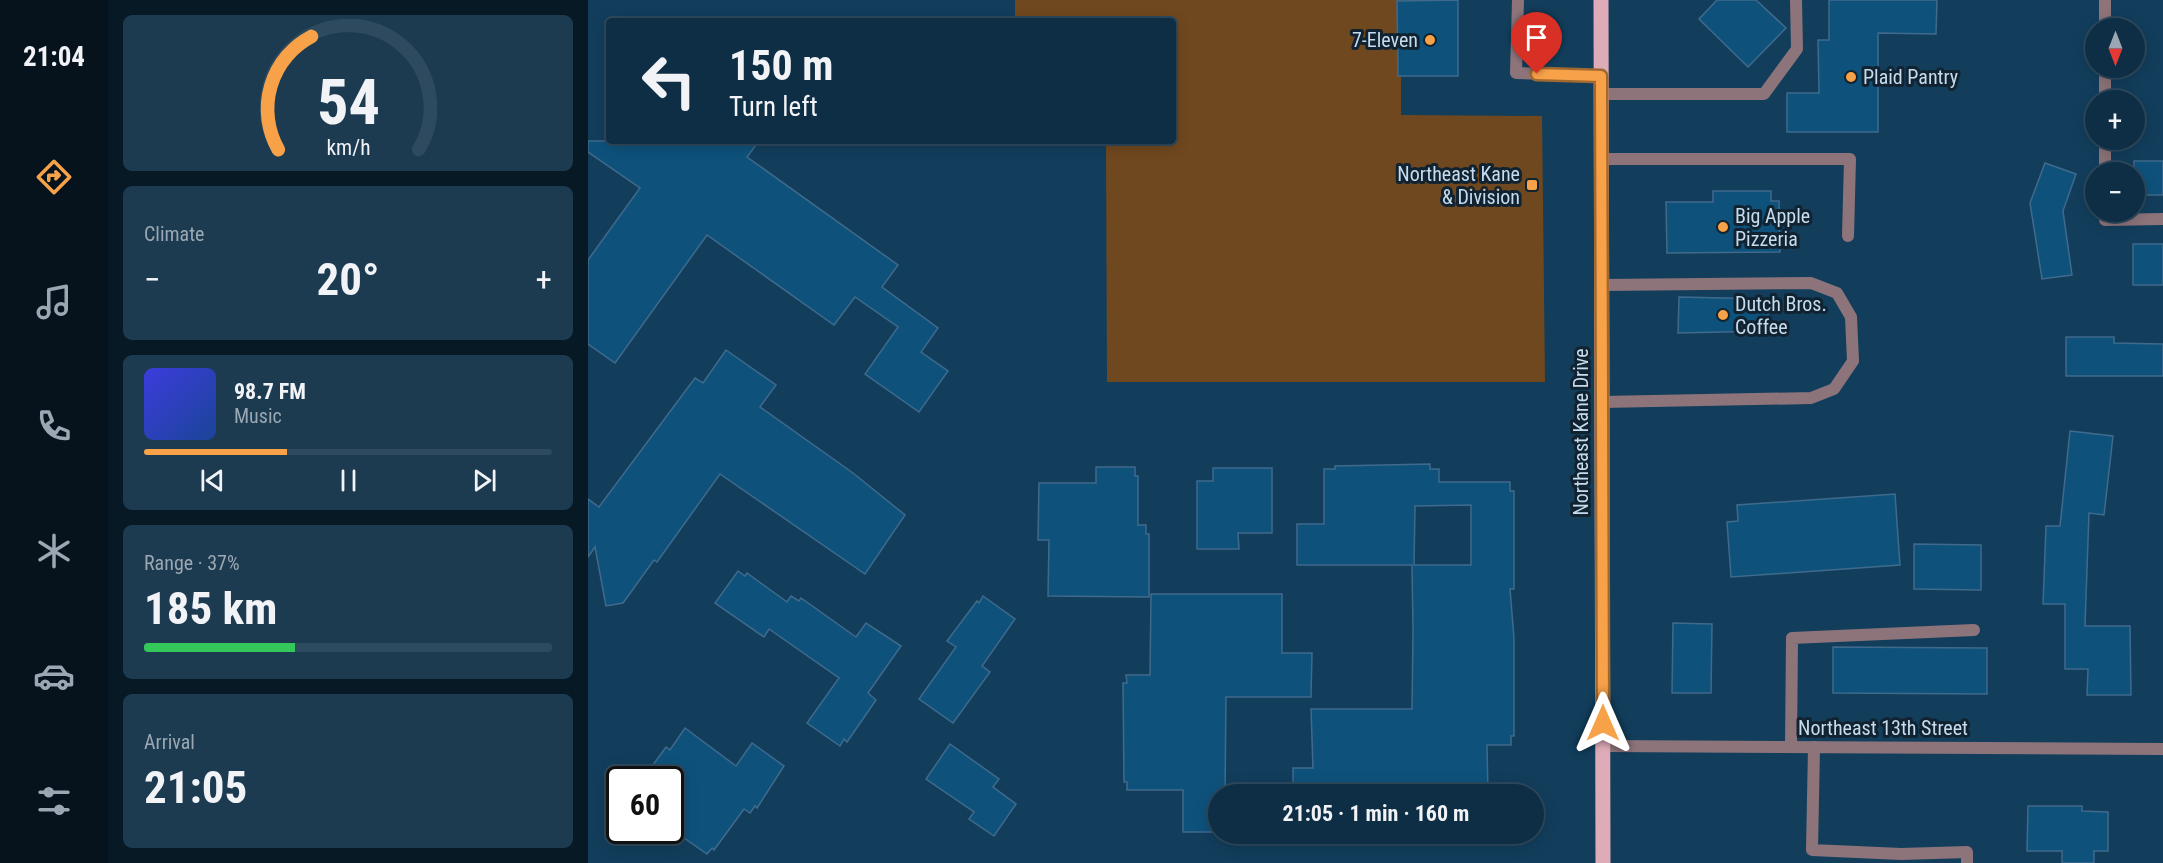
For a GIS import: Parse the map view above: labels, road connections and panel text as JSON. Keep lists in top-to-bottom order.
{
  "streets": {
    "main road": ["Northeast Kane Drive"],
    "street": ["Northeast 13th Street"]
  },
  "crossings": [
    ["Northeast Kane Drive", "Northeast 13th Street"]
  ],
  "places": {
    "other": [
      "7-Eleven",
      "Plaid Pantry",
      "Big Apple Pizzeria",
      "Dutch Bros. Coffee"
    ],
    "transit": ["Northeast Kane & Division"]
  },
  "north": "bottom",
  "page": {
    "tabs": "21:04",
    "map_buttons": ["+", "−"],
    "turn": ["150 m", "Turn left"],
    "tile": [
      "Climate",
      ["Range · 37%", "185 km"],
      ["Arrival", "21:05"]
    ],
    "heat": ["−", "20°", "+"],
    "song": ["98.7 FM", "Music"],
    "limit": "60",
    "trip": "21:05 · 1 min · 160 m",
    "gauge": ["54", "km/h"]
  }
}
